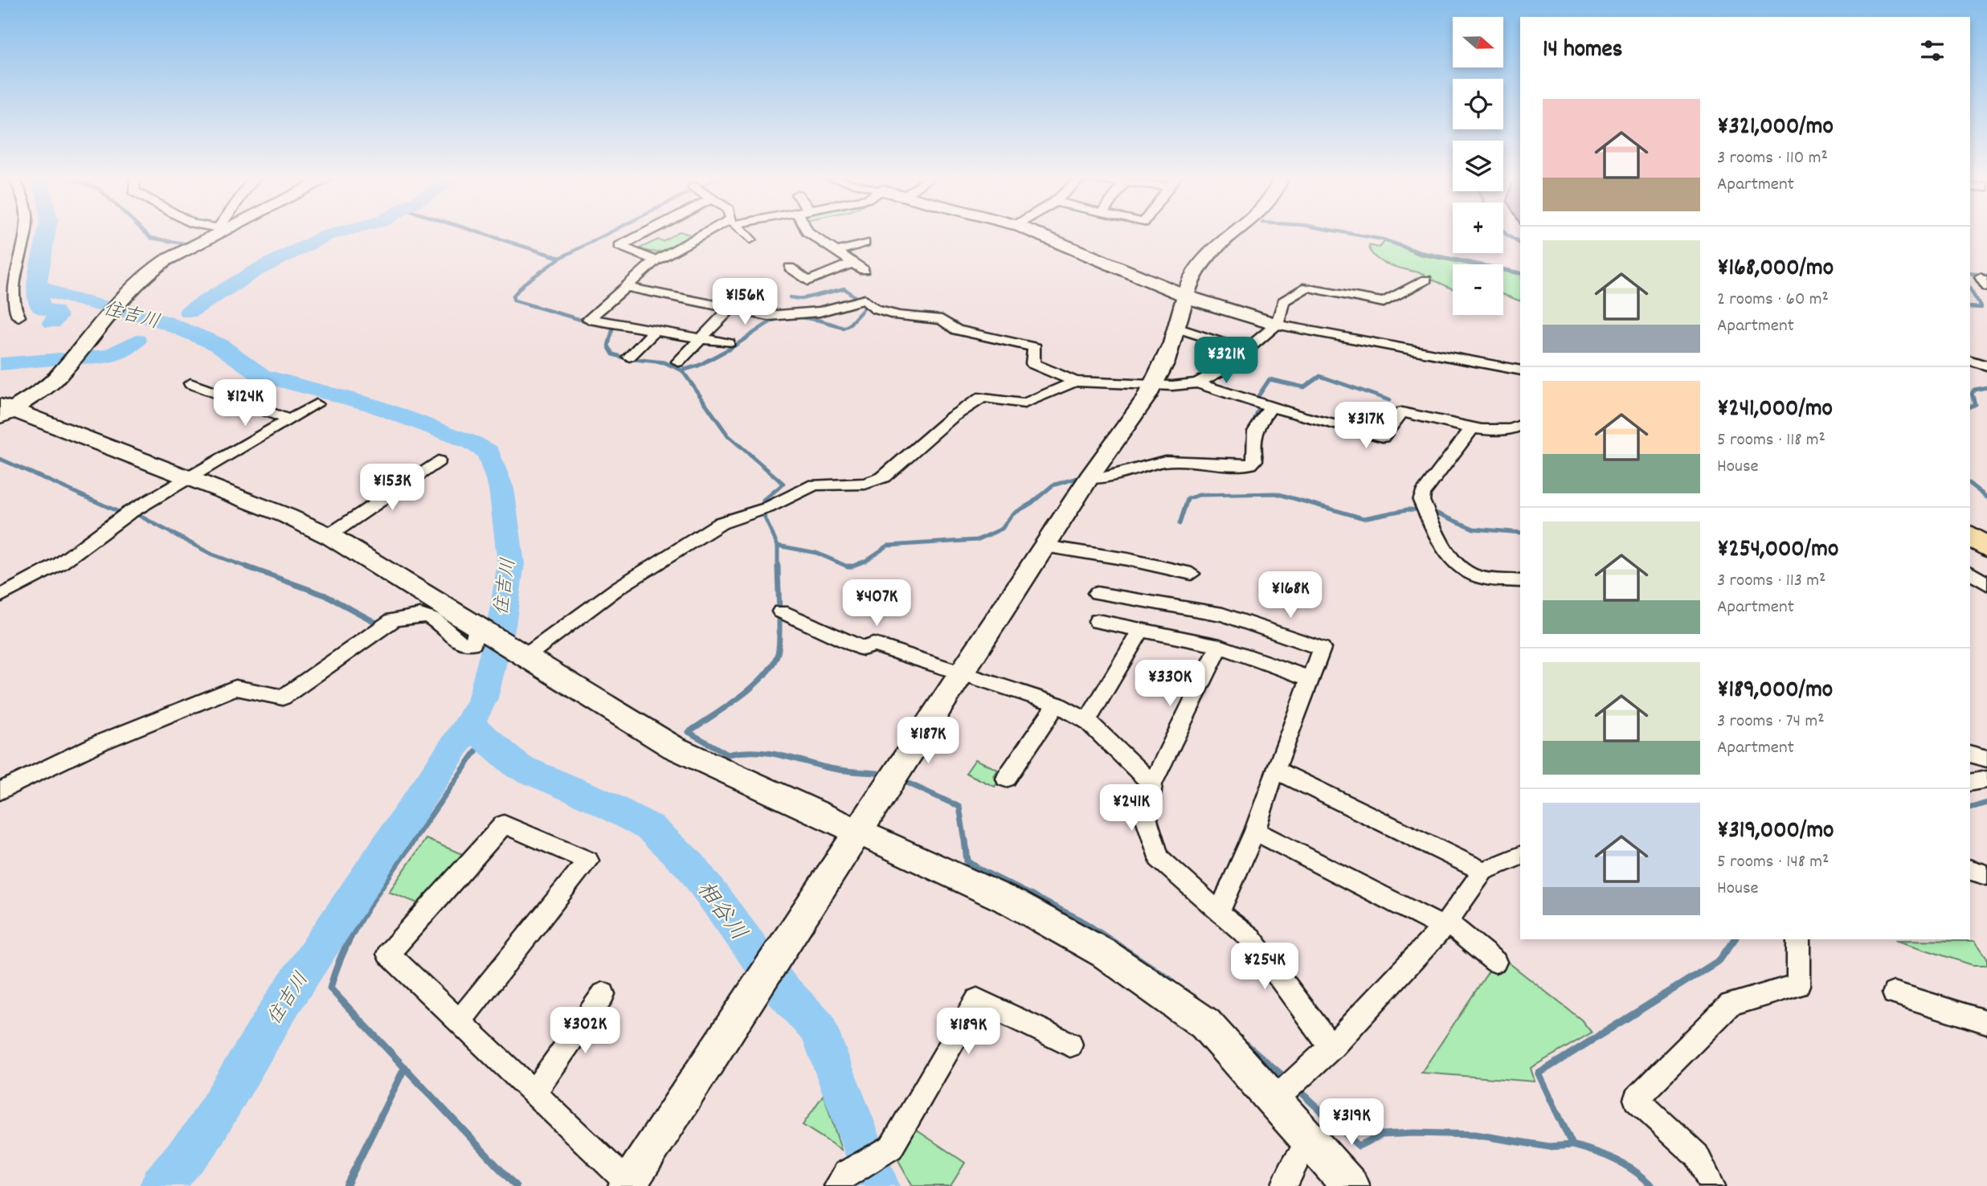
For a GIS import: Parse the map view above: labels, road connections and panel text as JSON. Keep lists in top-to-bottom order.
{
  "water": ["住吉川", "相谷川"],
  "north": "right",
  "page": {
    "map_buttons": ["+", "−"],
    "heading": "14 homes",
    "list": [
      {
        "name": "¥321,000/mo",
        "note": "3 rooms · 110 m² · Apartment"
      },
      {
        "name": "¥168,000/mo",
        "note": "2 rooms · 60 m² · Apartment"
      },
      {
        "name": "¥241,000/mo",
        "note": "5 rooms · 118 m² · House"
      },
      {
        "name": "¥254,000/mo",
        "note": "3 rooms · 113 m² · Apartment"
      },
      {
        "name": "¥189,000/mo",
        "note": "3 rooms · 74 m² · Apartment"
      },
      {
        "name": "¥319,000/mo",
        "note": "5 rooms · 148 m² · House"
      }
    ],
    "price": [
      "¥156K",
      "¥321K",
      "¥124K",
      "¥317K",
      "¥153K",
      "¥168K",
      "¥407K",
      "¥330K",
      "¥187K",
      "¥241K",
      "¥254K",
      "¥302K",
      "¥189K",
      "¥319K"
    ]
  }
}
